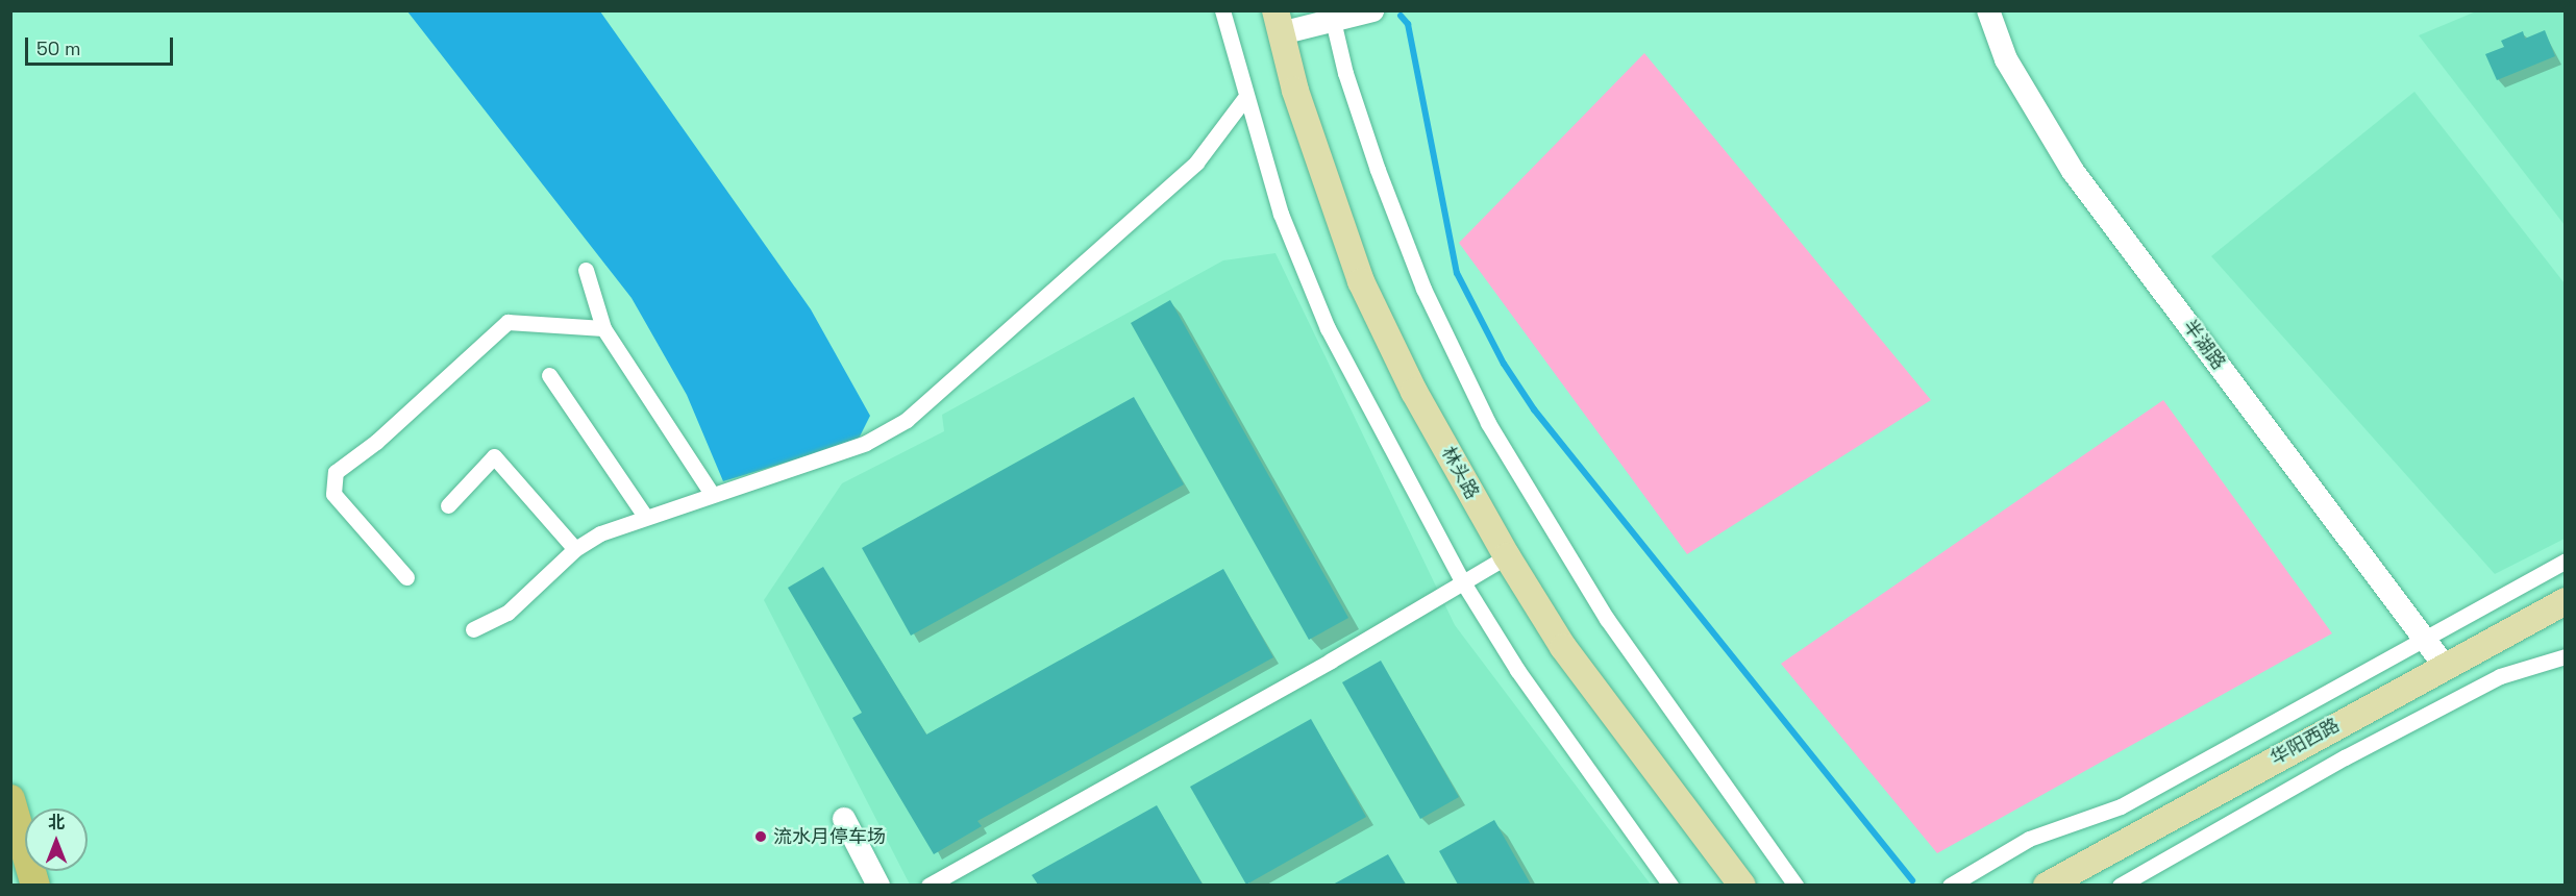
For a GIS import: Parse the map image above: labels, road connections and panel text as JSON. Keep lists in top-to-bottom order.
{
  "streets": {
    "main road": ["林头路", "华阳西路"],
    "street": ["半湖路"]
  },
  "crossings": [
    ["半湖路", "华阳西路"]
  ],
  "places": ["流水月停车场"],
  "scale_bar": "50 m",
  "north": "top"
}
